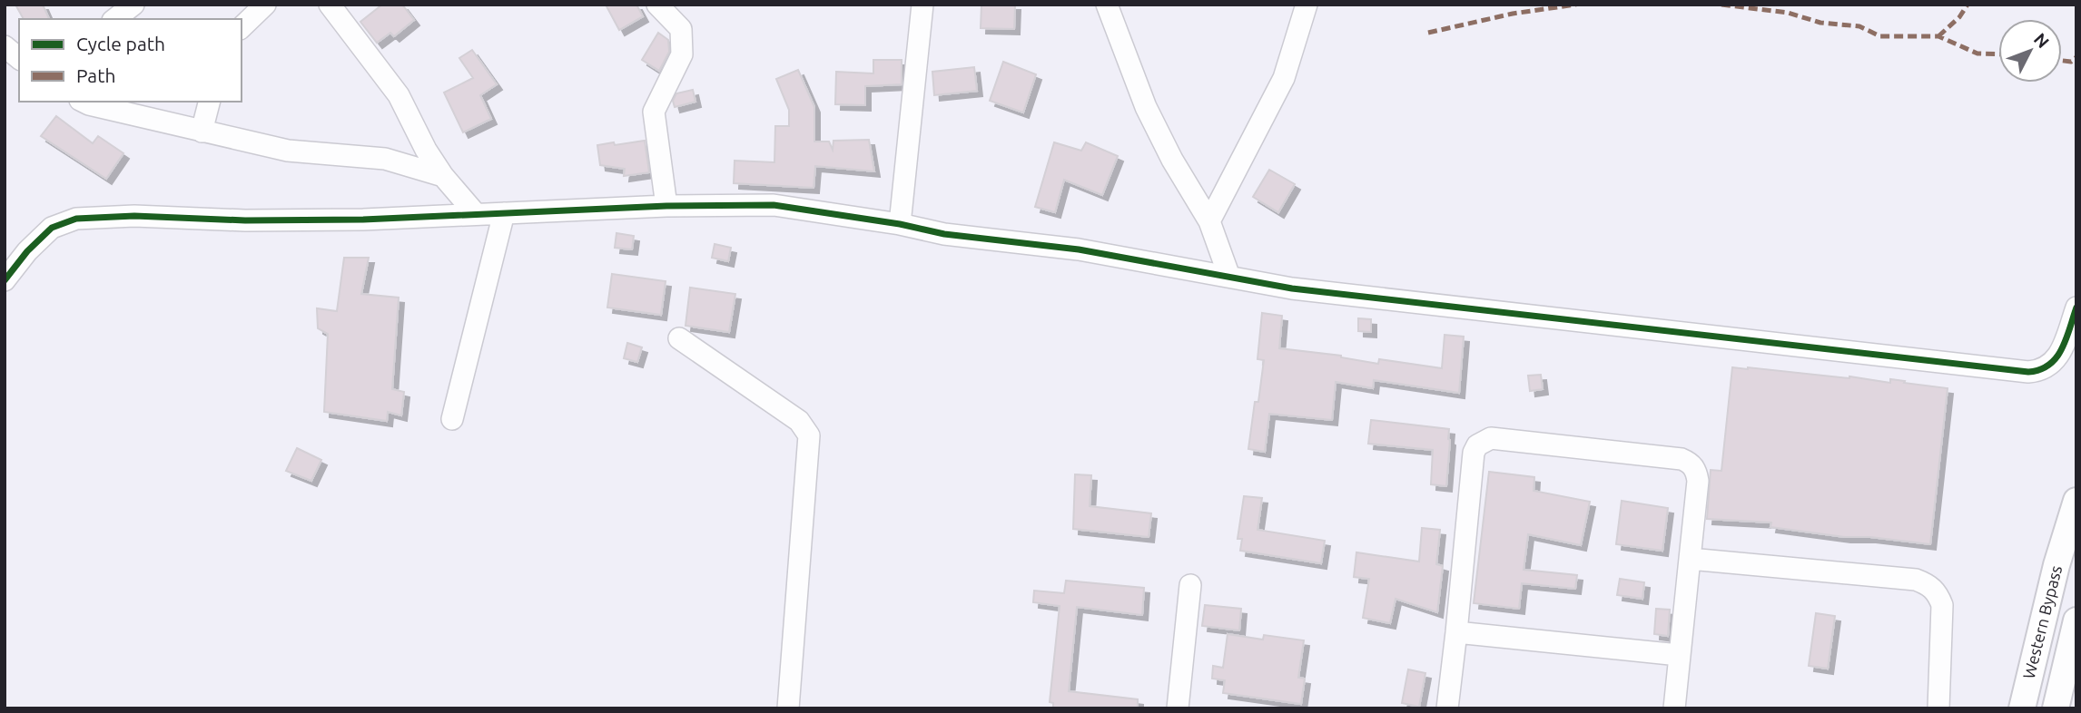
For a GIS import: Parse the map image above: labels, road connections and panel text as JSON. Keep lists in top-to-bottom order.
{
  "streets": {
    "main road": ["Western Bypass"]
  },
  "legend": ["Cycle path", "Path"],
  "north": "top right"
}
